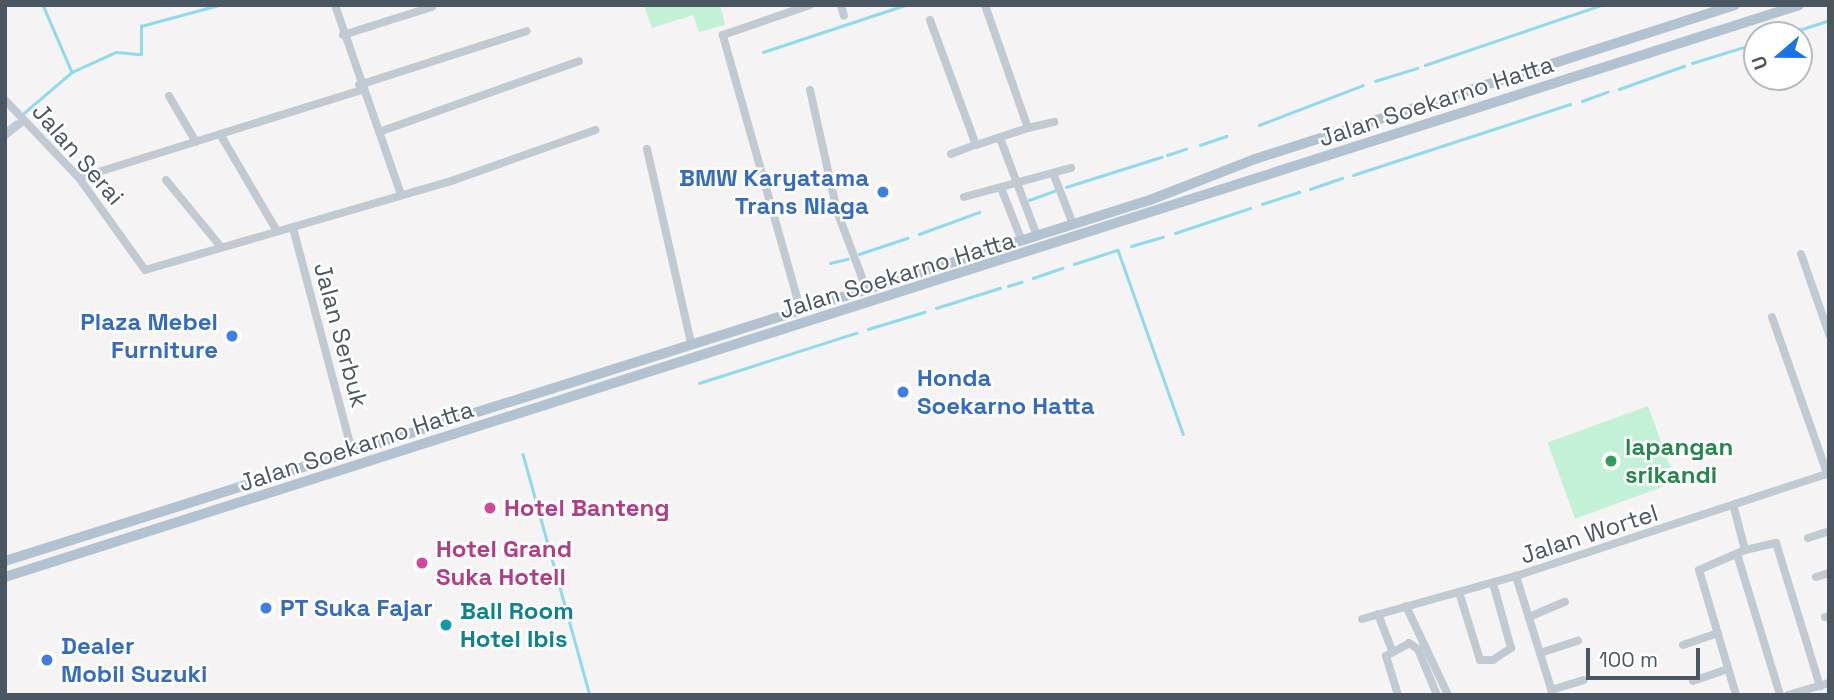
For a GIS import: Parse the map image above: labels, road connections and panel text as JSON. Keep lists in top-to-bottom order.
{
  "streets": {
    "main road": ["Jalan Soekarno Hatta"],
    "street": ["Jalan Serai", "Jalan Serbuk", "Jalan Wortel"]
  },
  "crossings": [
    ["Jalan Soekarno Hatta", "Jalan Serbuk"]
  ],
  "places": [
    "BMW Karyatama Trans Niaga",
    "Plaza Mebel Furniture",
    "Honda Soekarno Hatta",
    "lapangan srikandi",
    "Hotel Banteng",
    "Hotel Grand Suka Hotell",
    "PT Suka Fajar",
    "Ball Room Hotel Ibis",
    "Dealer Mobil Suzuki"
  ],
  "scale_bar": "100 m",
  "north": "left"
}
